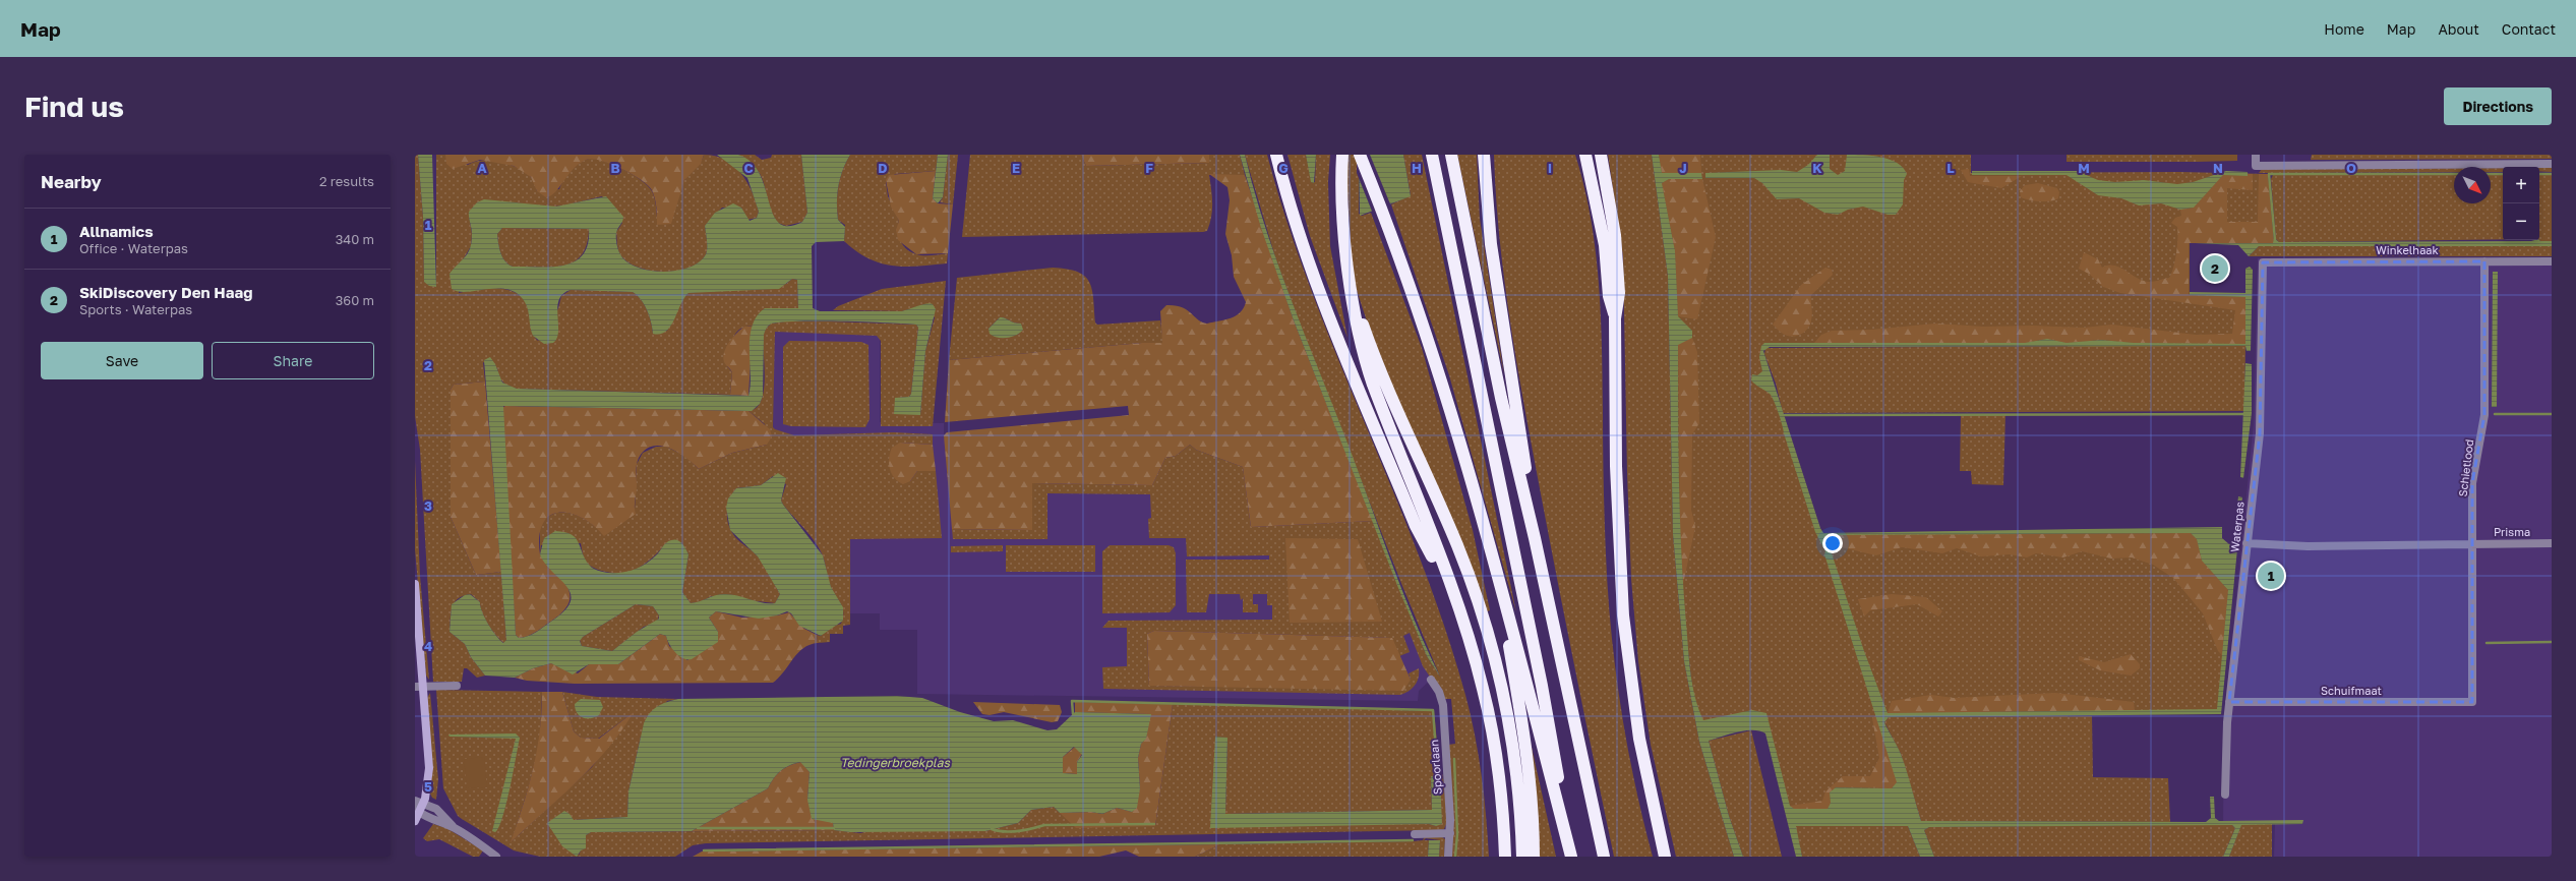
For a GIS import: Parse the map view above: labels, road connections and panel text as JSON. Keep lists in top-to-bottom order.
{
  "streets": {
    "street": [
      "Winkelhaak",
      "Schietlood",
      "Waterpas",
      "Prisma",
      "Schuifmaat",
      "Spoorlaan"
    ]
  },
  "crossings": [
    ["Winkelhaak", "Schietlood"],
    ["Winkelhaak", "Waterpas"],
    ["Schietlood", "Prisma"],
    ["Schietlood", "Schuifmaat"],
    ["Waterpas", "Schuifmaat"]
  ],
  "water": ["Tedingerbroekplas"],
  "north": "bottom right",
  "page": {
    "header": "Map",
    "nav": [
      "Home",
      "Map",
      "About",
      "Contact"
    ],
    "buttons": [
      "Directions",
      ["Save", "Share"]
    ],
    "title": "Find us",
    "heading": ["Nearby", "2 results"],
    "map_buttons": ["+", "−"],
    "list": [
      {
        "mark": "1",
        "name": "Allnamics",
        "note": "Office · Waterpas",
        "value": "340 m"
      },
      {
        "mark": "2",
        "name": "SkiDiscovery Den Haag",
        "note": "Sports · Waterpas",
        "value": "360 m"
      }
    ],
    "pins": ["2", "1"]
  },
  "grid": {
    "columns": [
      "A",
      "B",
      "C",
      "D",
      "E",
      "F",
      "G",
      "H",
      "I",
      "J",
      "K",
      "L",
      "M",
      "N",
      "O"
    ],
    "rows": [
      "1",
      "2",
      "3",
      "4",
      "5"
    ]
  }
}
